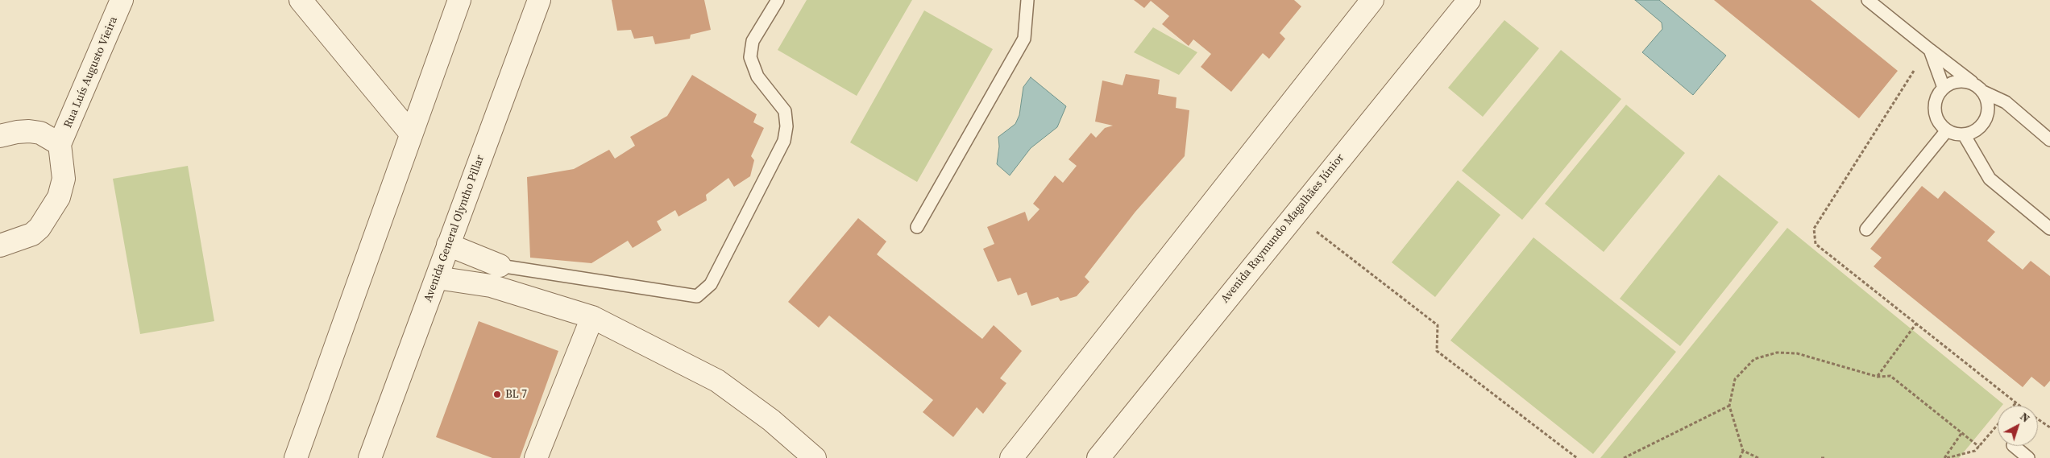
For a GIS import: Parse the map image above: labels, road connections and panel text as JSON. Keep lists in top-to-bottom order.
{
  "streets": {
    "street": ["Rua Luís Augusto Vieira", "Avenida General Olyntho Pillar", "Avenida Raymundo Magalhães Júnior"]
  },
  "places": ["BL 7"],
  "north": "top right"
}
